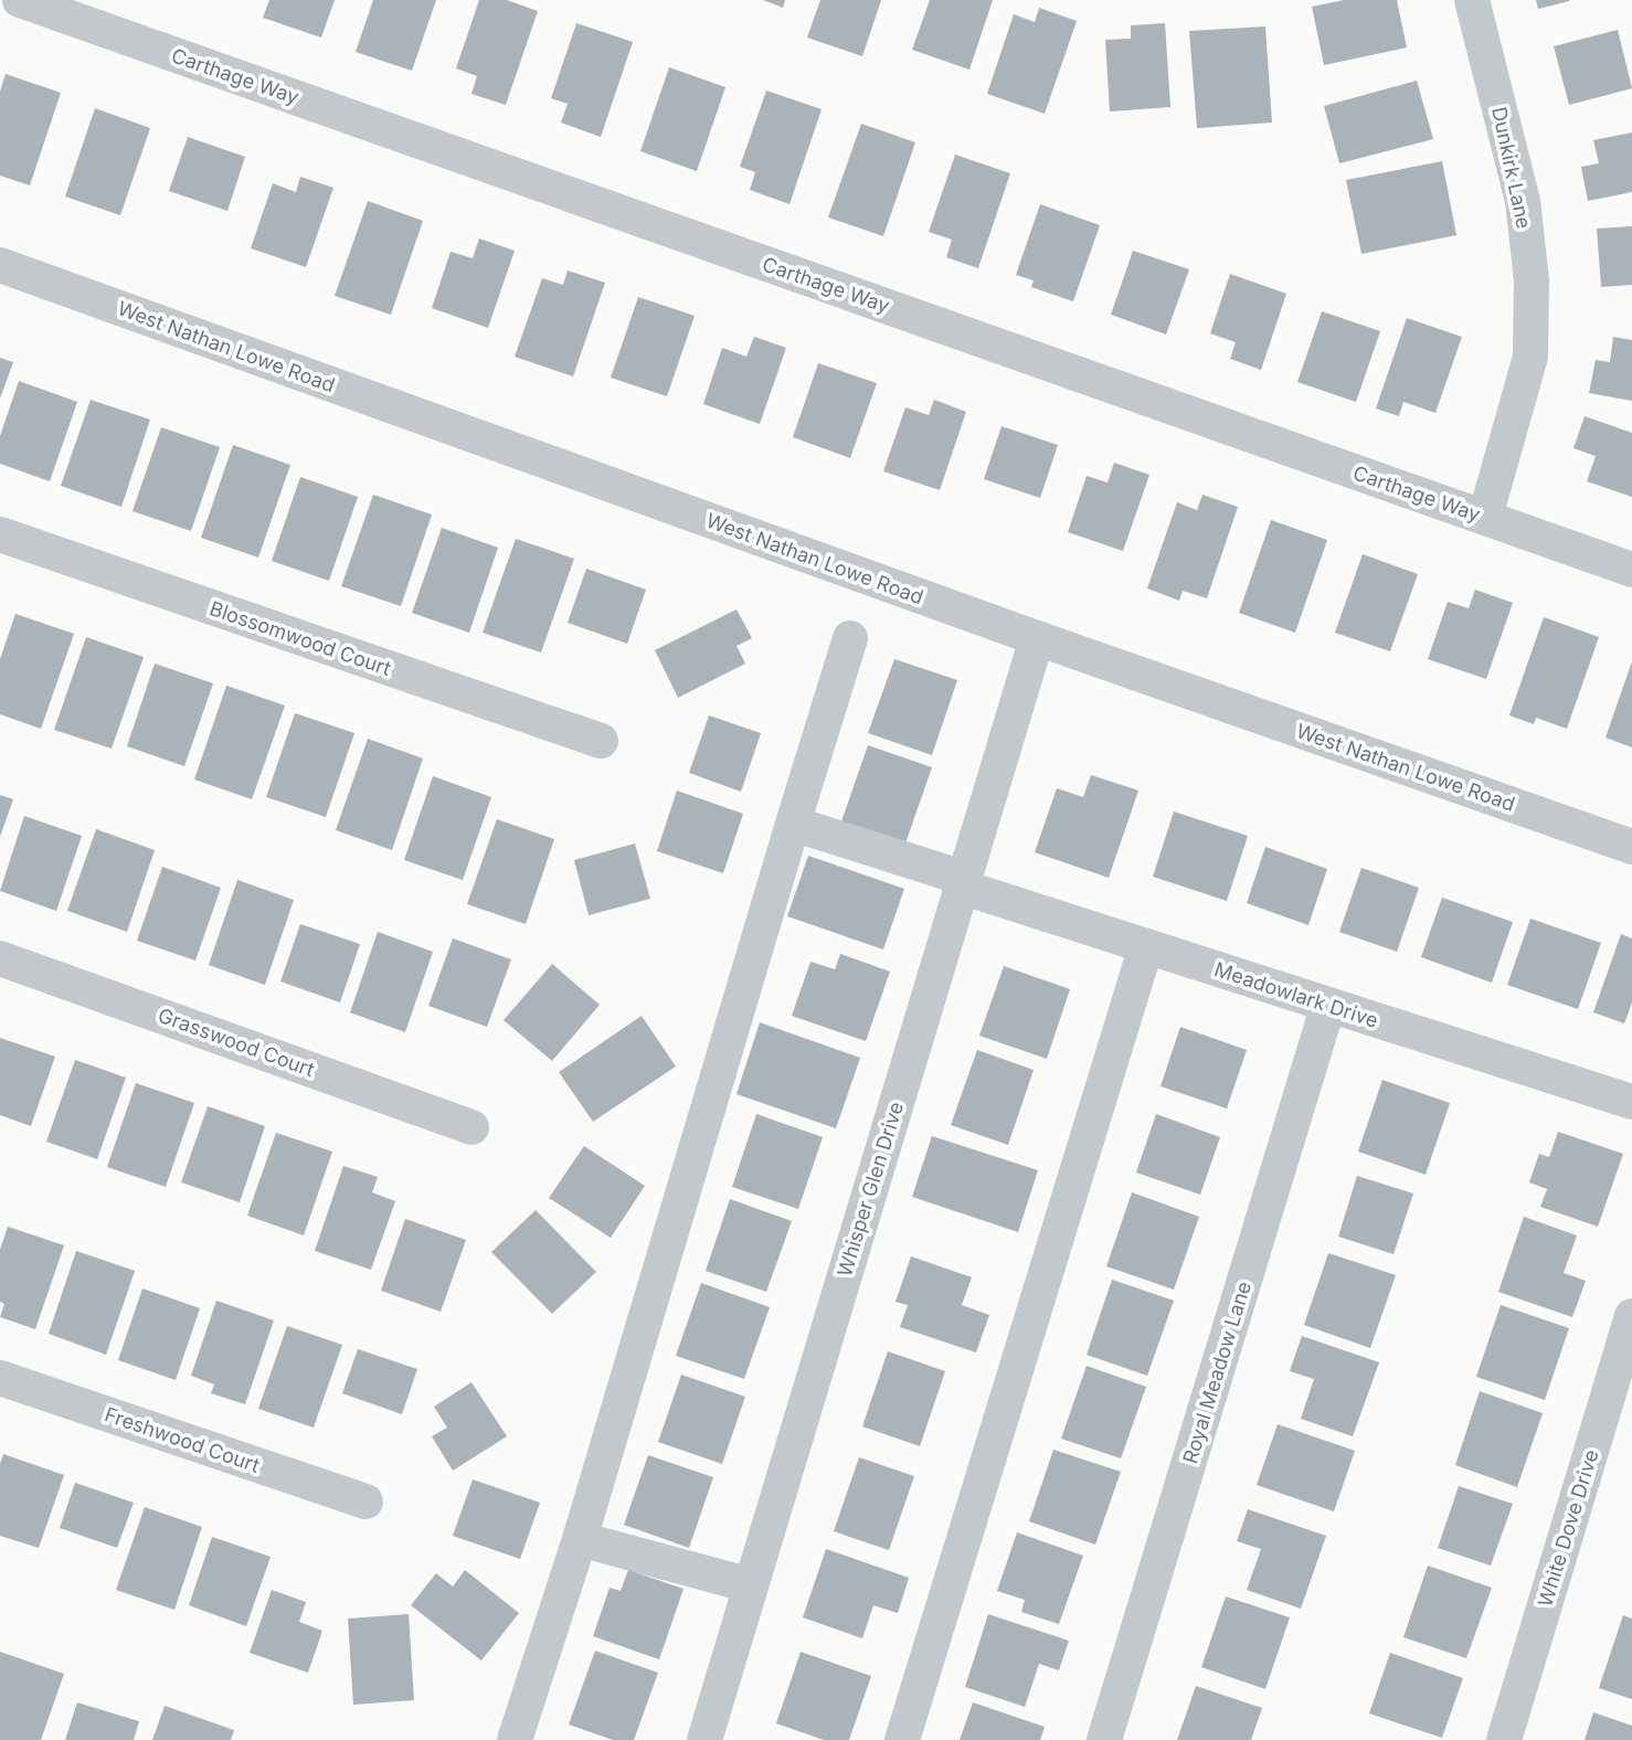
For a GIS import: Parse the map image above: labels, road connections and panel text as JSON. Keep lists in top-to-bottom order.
{
  "streets": {
    "street": [
      "Carthage Way",
      "Dunkirk Lane",
      "West Nathan Lowe Road",
      "Blossomwood Court",
      "Meadowlark Drive",
      "Grasswood Court",
      "Whisper Glen Drive",
      "Royal Meadow Lane",
      "Freshwood Court",
      "White Dove Drive"
    ]
  },
  "crossings": [
    ["Carthage Way", "Dunkirk Lane"],
    ["West Nathan Lowe Road", "Whisper Glen Drive"],
    ["Meadowlark Drive", "Whisper Glen Drive"],
    ["Meadowlark Drive", "Royal Meadow Lane"]
  ]
}
